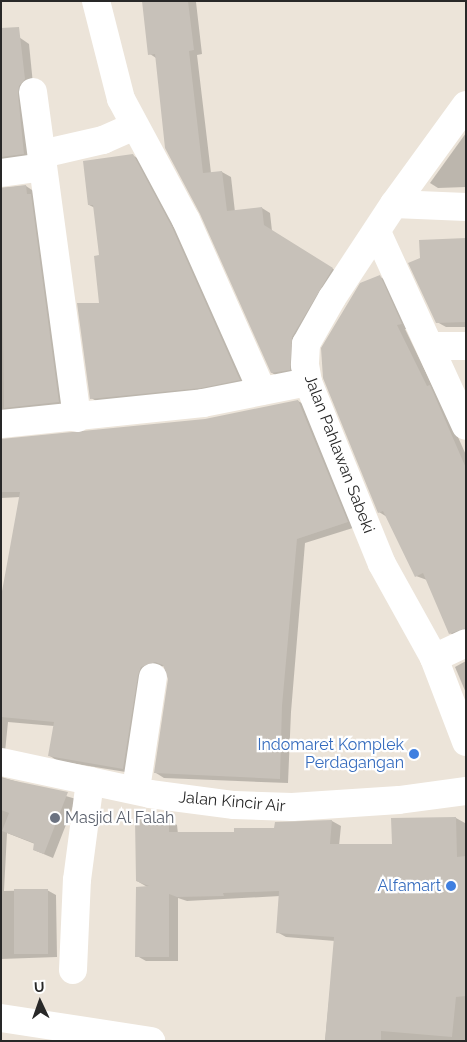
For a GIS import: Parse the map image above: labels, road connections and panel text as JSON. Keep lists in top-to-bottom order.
{
  "streets": {
    "street": ["Jalan Pahlawan Sabeki", "Jalan Kincir Air"]
  },
  "places": ["Indomaret Komplek Perdagangan", "Masjid Al Falah", "Alfamart"],
  "north": "top"
}
